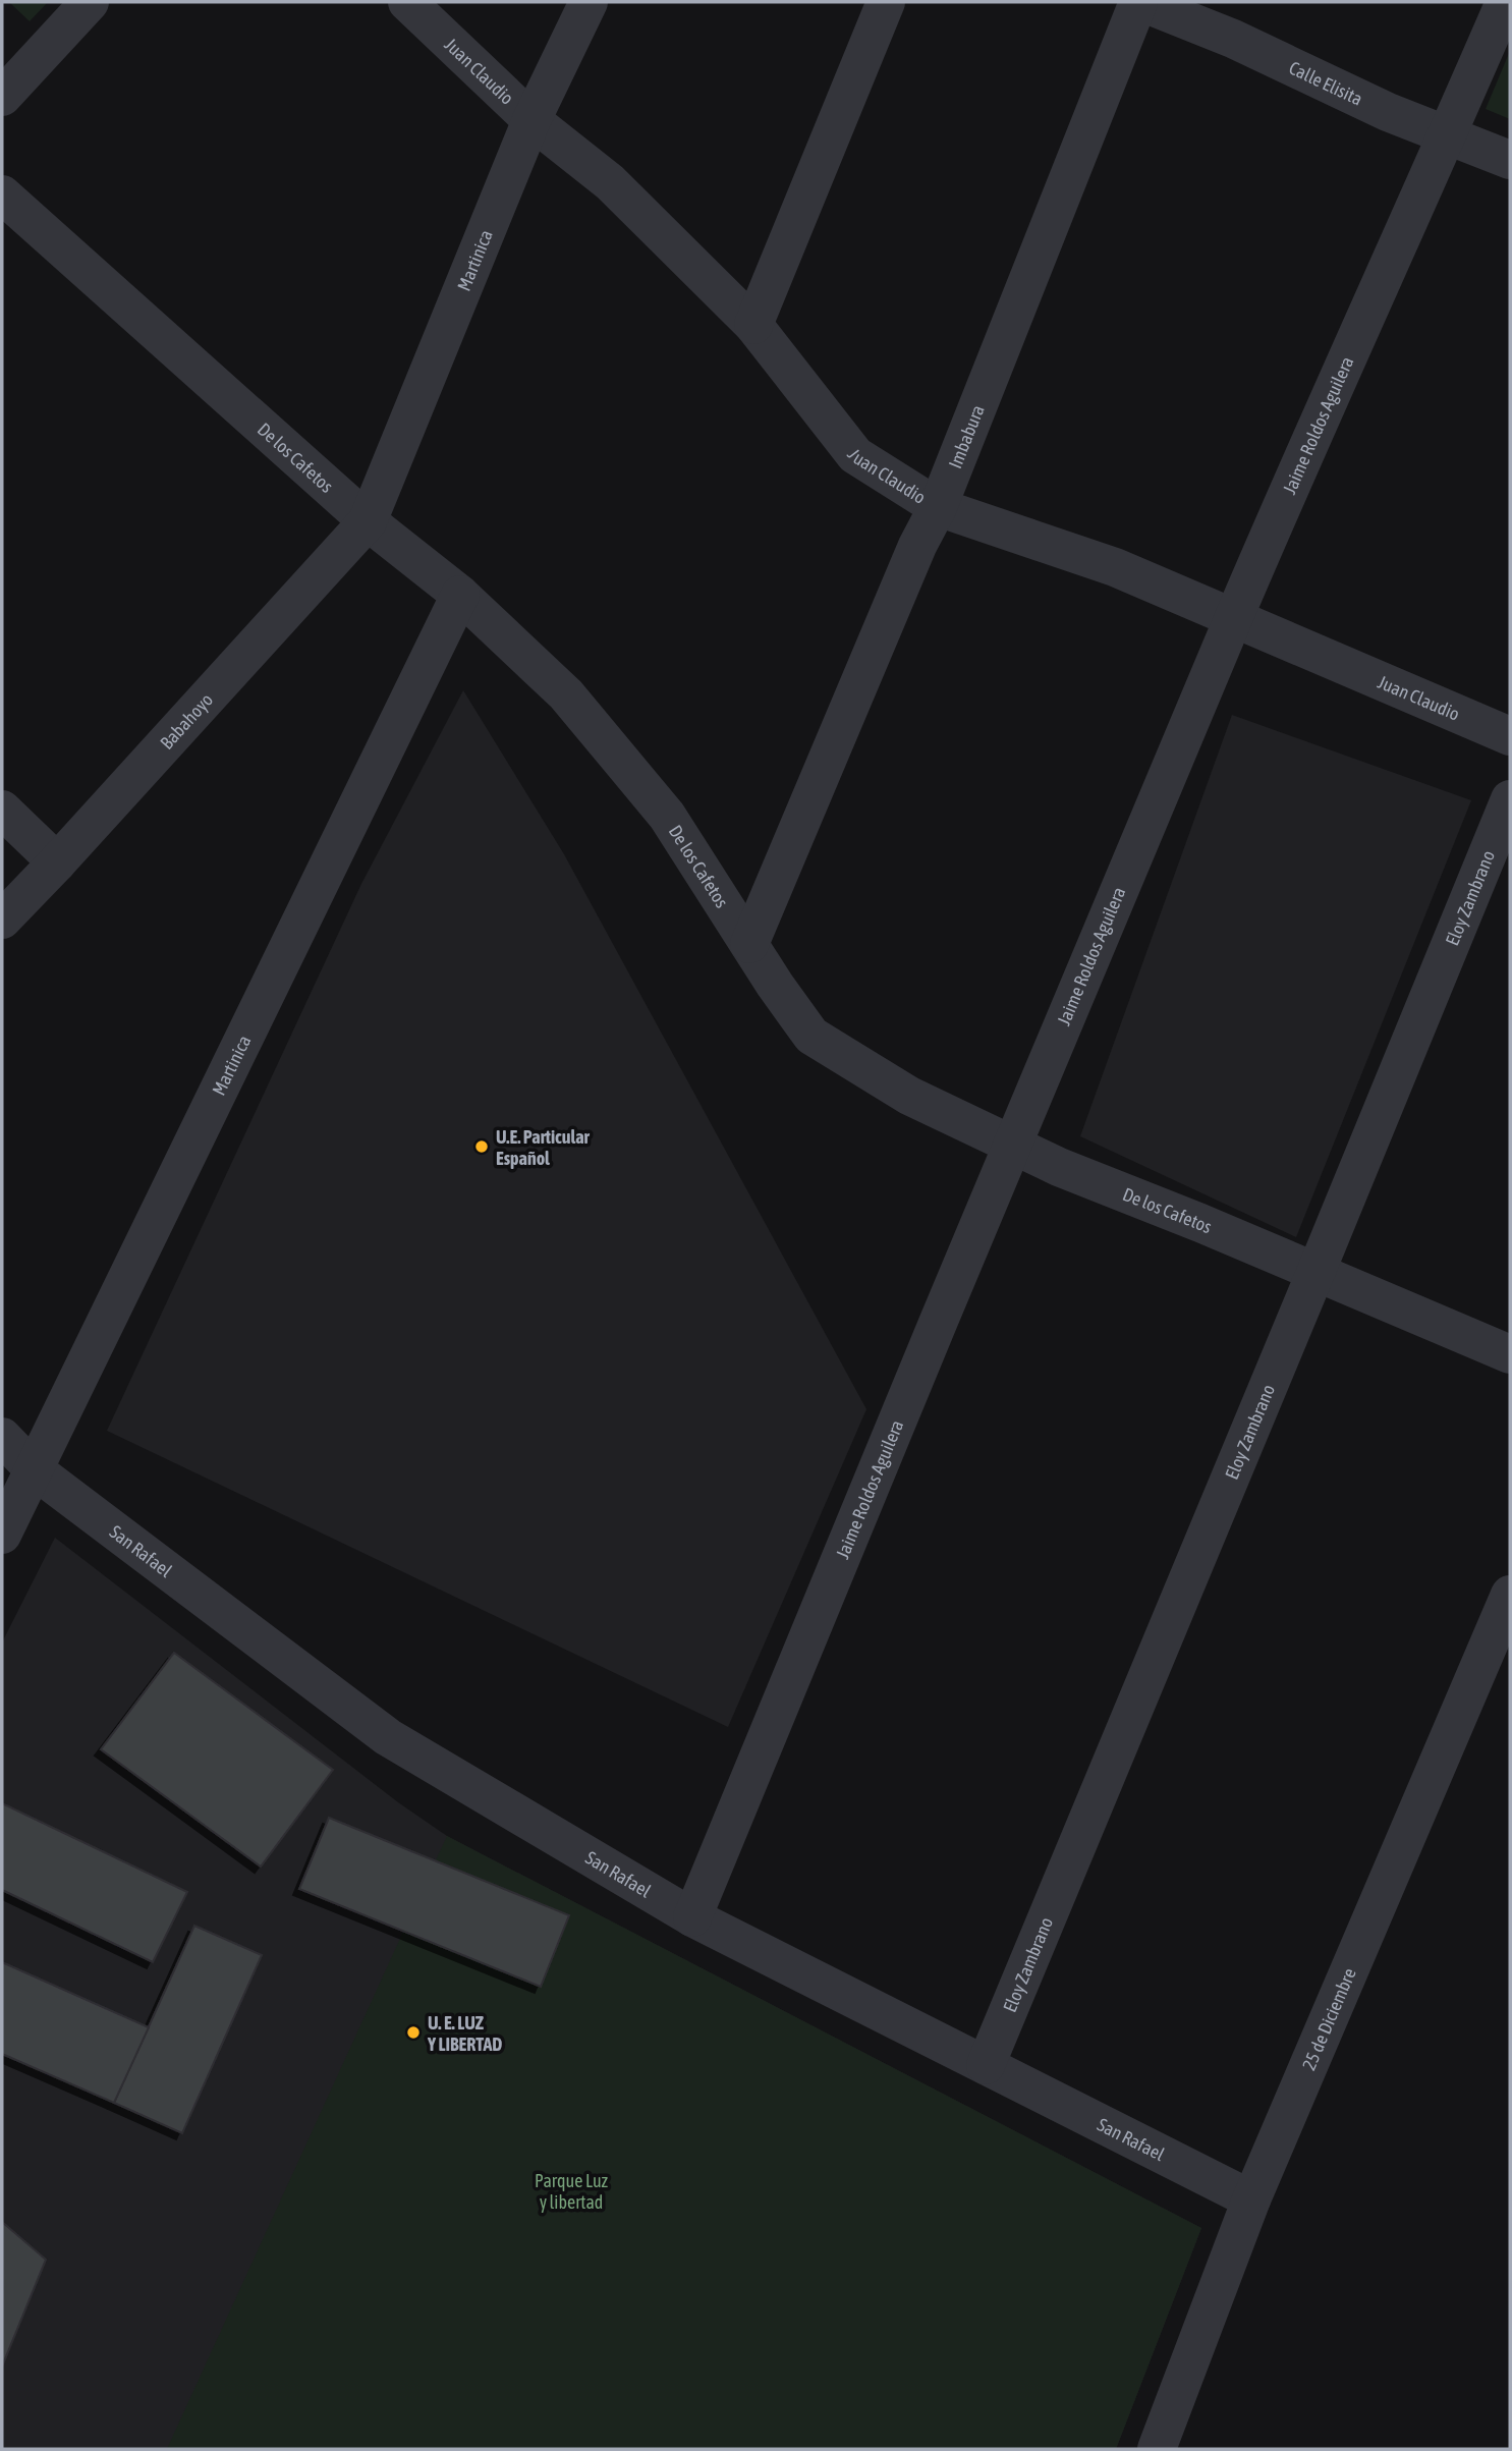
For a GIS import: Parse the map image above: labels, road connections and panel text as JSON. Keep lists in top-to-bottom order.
{
  "streets": {
    "street": [
      "Juan Claudio",
      "Calle Elisita",
      "Martinica",
      "Jaime Roldos Aguilera",
      "Imbabura",
      "De los Cafetos",
      "Babahoyo",
      "Eloy Zambrano",
      "San Rafael",
      "25 de Diciembre"
    ]
  },
  "crossings": [
    ["Juan Claudio", "Martinica"],
    ["Juan Claudio", "Jaime Roldos Aguilera"],
    ["Juan Claudio", "Imbabura"],
    ["Calle Elisita", "Jaime Roldos Aguilera"],
    ["Calle Elisita", "Imbabura"],
    ["Martinica", "De los Cafetos"],
    ["Martinica", "Babahoyo"],
    ["Martinica", "San Rafael"],
    ["Jaime Roldos Aguilera", "De los Cafetos"],
    ["Jaime Roldos Aguilera", "San Rafael"],
    ["Imbabura", "De los Cafetos"],
    ["De los Cafetos", "Babahoyo"],
    ["De los Cafetos", "Eloy Zambrano"],
    ["Eloy Zambrano", "San Rafael"],
    ["San Rafael", "25 de Diciembre"]
  ],
  "parks": ["Parque Luz y libertad"],
  "places": ["U.E. Particular Español", "U. E. LUZ Y LIBERTAD"]
}
